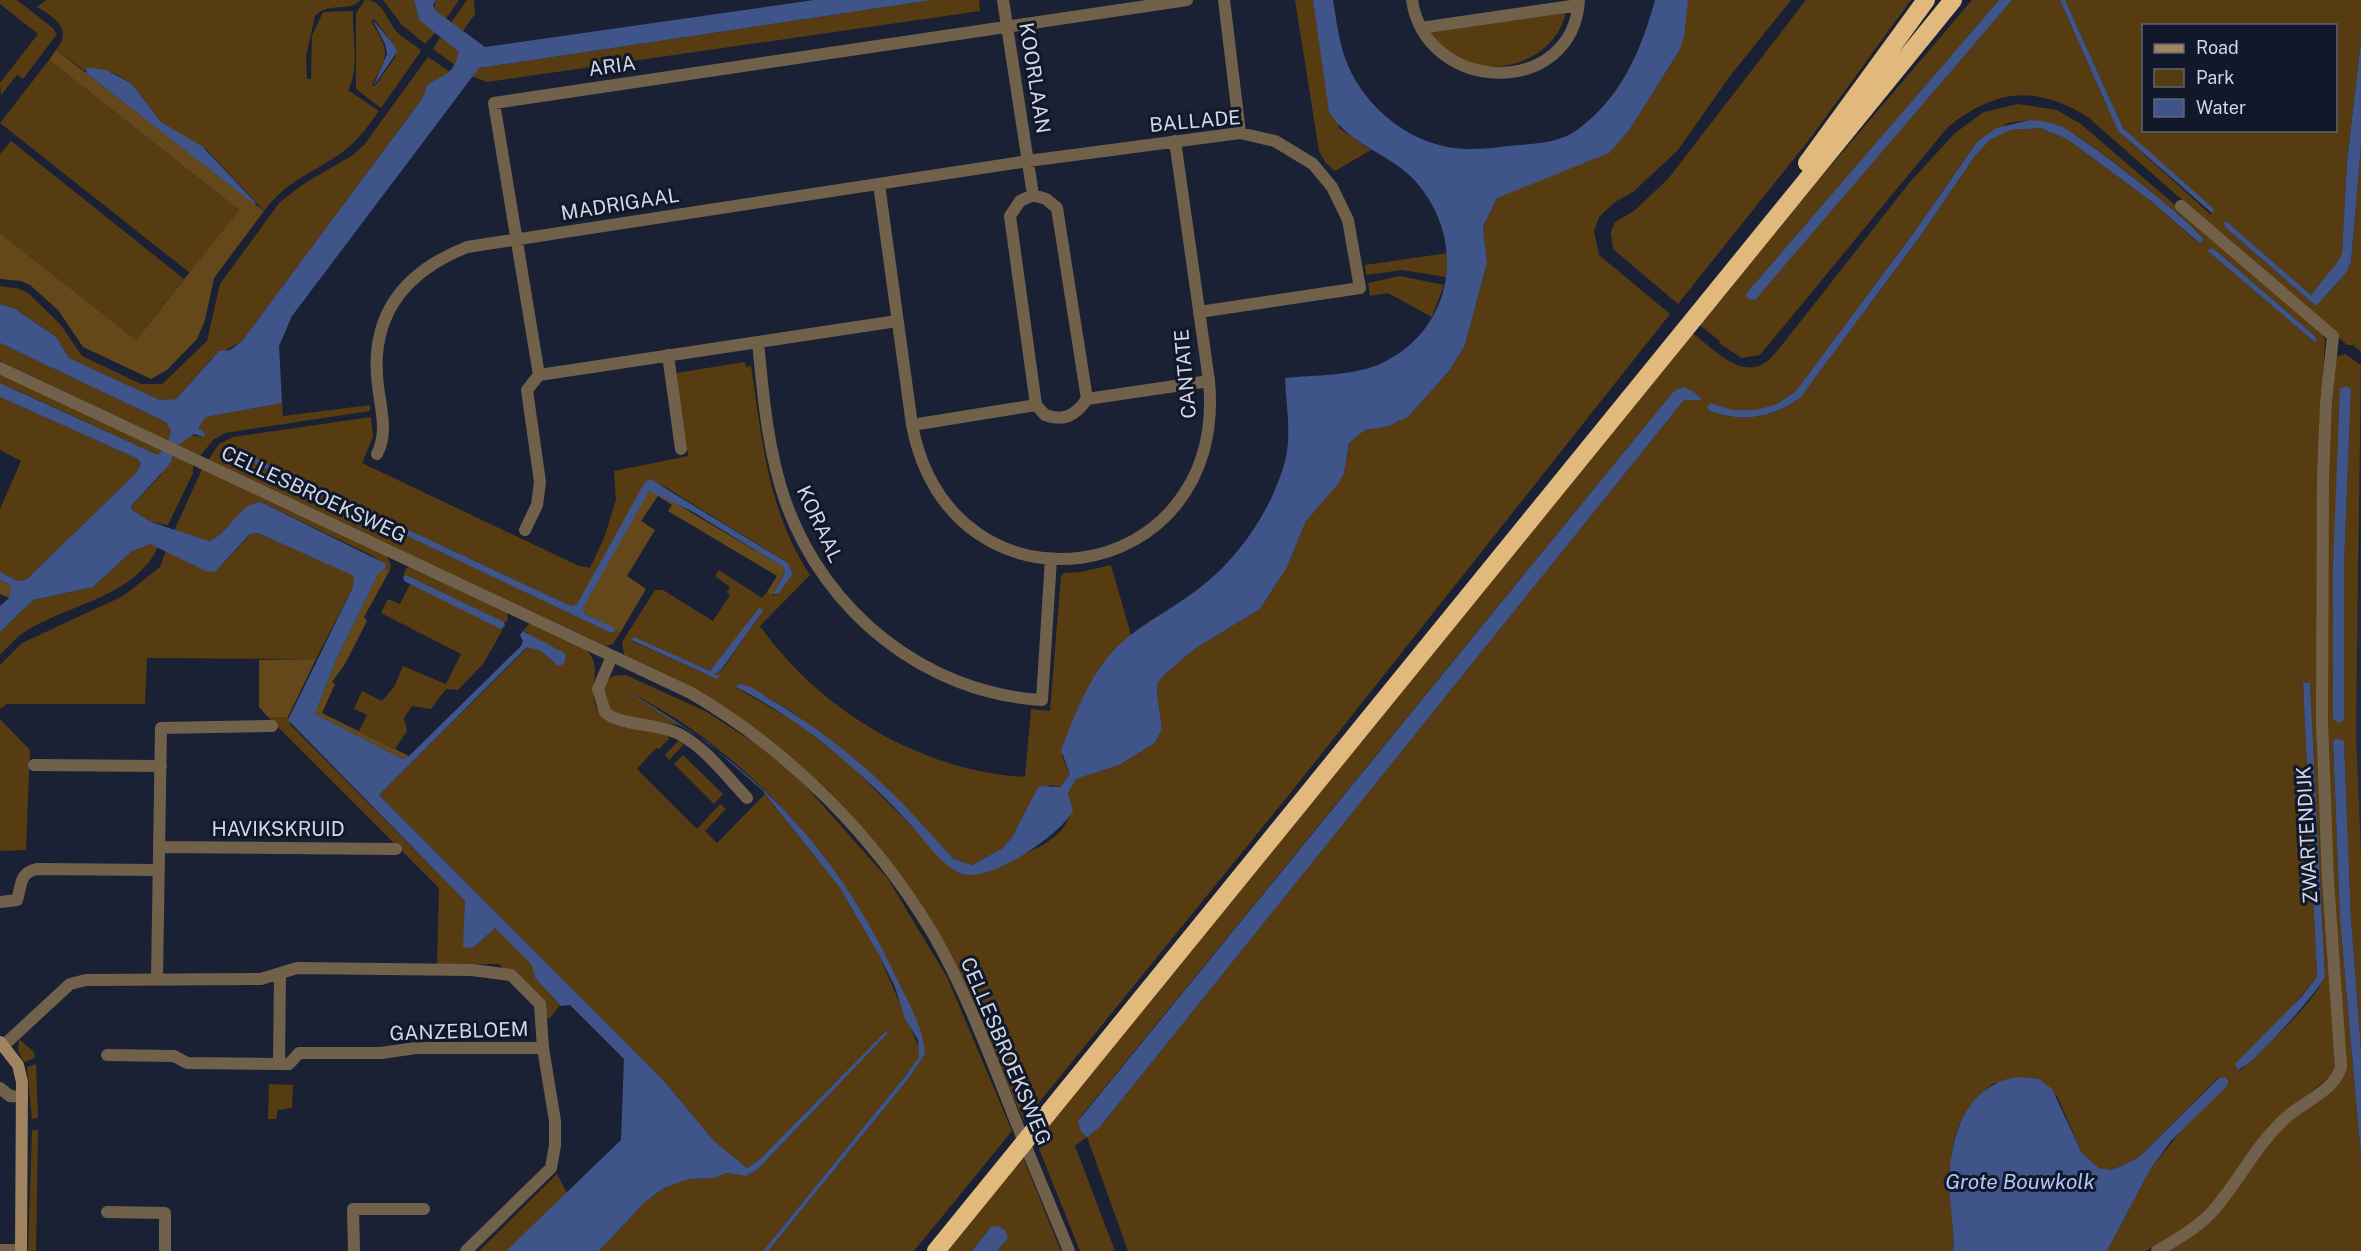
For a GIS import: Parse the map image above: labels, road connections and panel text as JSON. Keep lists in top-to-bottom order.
{
  "streets": {
    "street": [
      "ARIA",
      "KOORLAAN",
      "BALLADE",
      "MADRIGAAL",
      "CANTATE",
      "CELLESBROEKSWEG",
      "KORAAL",
      "HAVIKSKRUID",
      "ZWARTENDIJK",
      "GANZEBLOEM"
    ]
  },
  "crossings": [
    ["ARIA", "KOORLAAN"],
    ["ARIA", "MADRIGAAL"],
    ["KOORLAAN", "BALLADE"],
    ["KOORLAAN", "MADRIGAAL"],
    ["BALLADE", "MADRIGAAL"],
    ["BALLADE", "CANTATE"],
    ["MADRIGAAL", "CANTATE"],
    ["CANTATE", "KORAAL"]
  ],
  "water": ["Grote Bouwkolk"],
  "legend": ["Road", "Park", "Water"]
}
